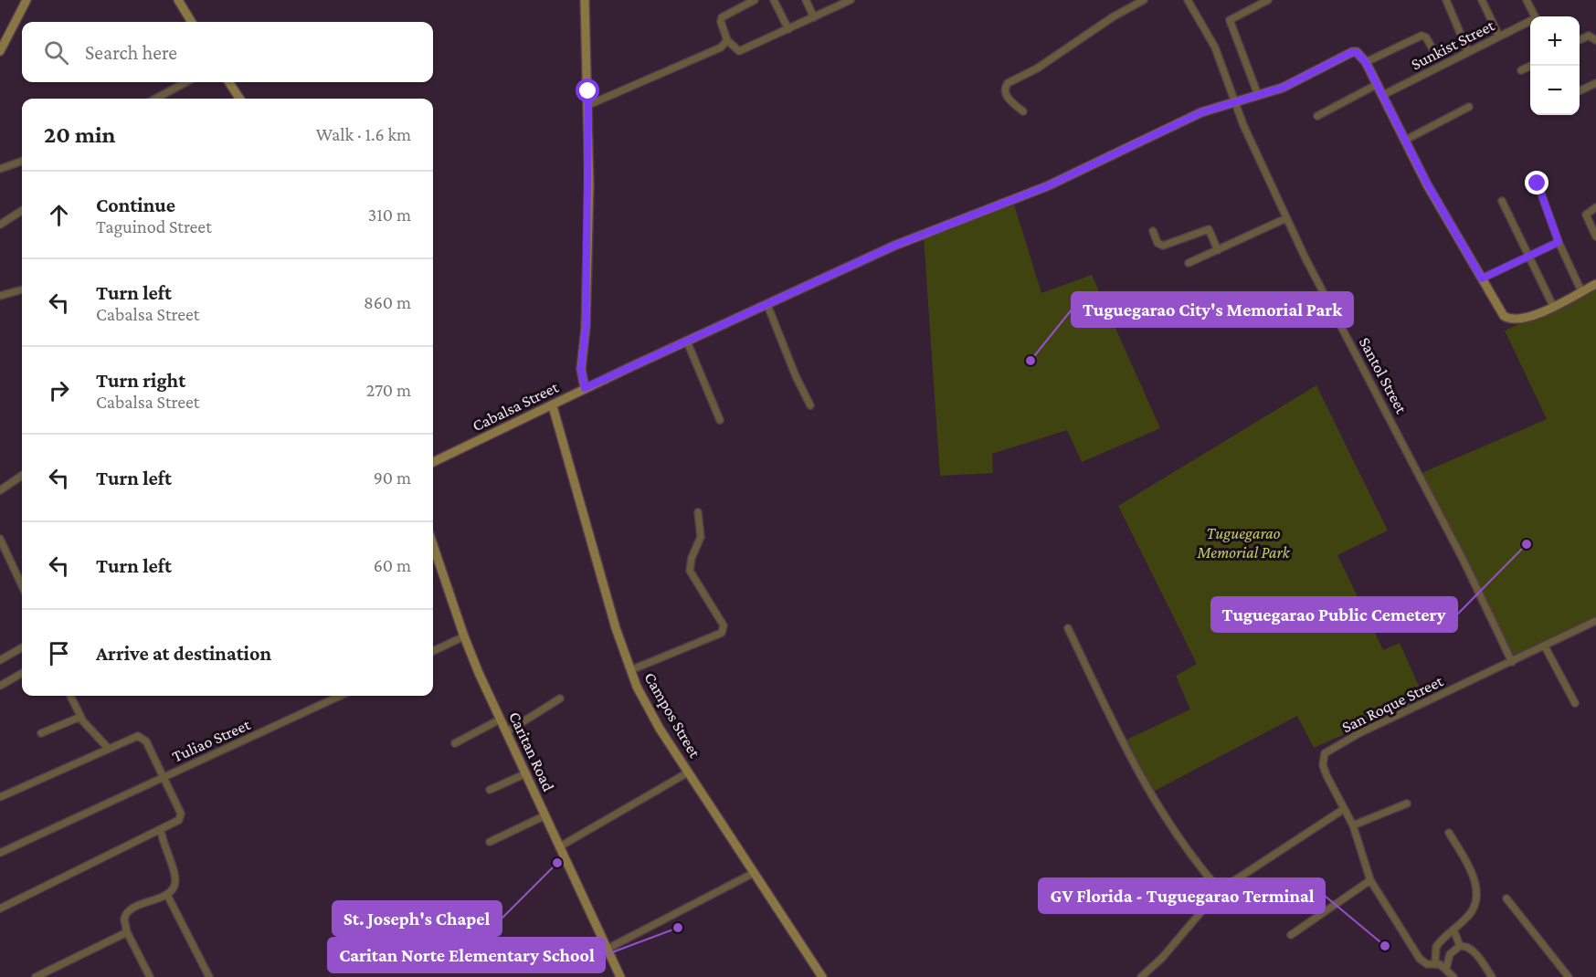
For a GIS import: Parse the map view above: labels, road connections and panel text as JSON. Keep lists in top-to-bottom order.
{
  "streets": {
    "street": [
      "Sunkist Street",
      "Santol Street",
      "Cabalsa Street",
      "San Roque Street",
      "Campos Street",
      "Tuliao Street",
      "Caritan Road"
    ]
  },
  "crossings": [
    ["Santol Street", "Cabalsa Street"],
    ["Santol Street", "San Roque Street"],
    ["Cabalsa Street", "Campos Street"]
  ],
  "parks": ["Tuguegarao Memorial Park"],
  "places": [
    "Tuguegarao City's Memorial Park",
    "Tuguegarao Public Cemetery",
    "St. Joseph's Chapel",
    "Caritan Norte Elementary School",
    "GV Florida - Tuguegarao Terminal"
  ],
  "page": {
    "map_buttons": ["+", "−"],
    "search": "Search here",
    "heading": ["20 min", "Walk · 1.6 km"],
    "list": [
      ["Continue", "Taguinod Street", "310 m"],
      ["Turn left", "Cabalsa Street", "860 m"],
      ["Turn right", "Cabalsa Street", "270 m"],
      ["Turn left", "90 m"],
      ["Turn left", "60 m"],
      "Arrive at destination"
    ]
  }
}
